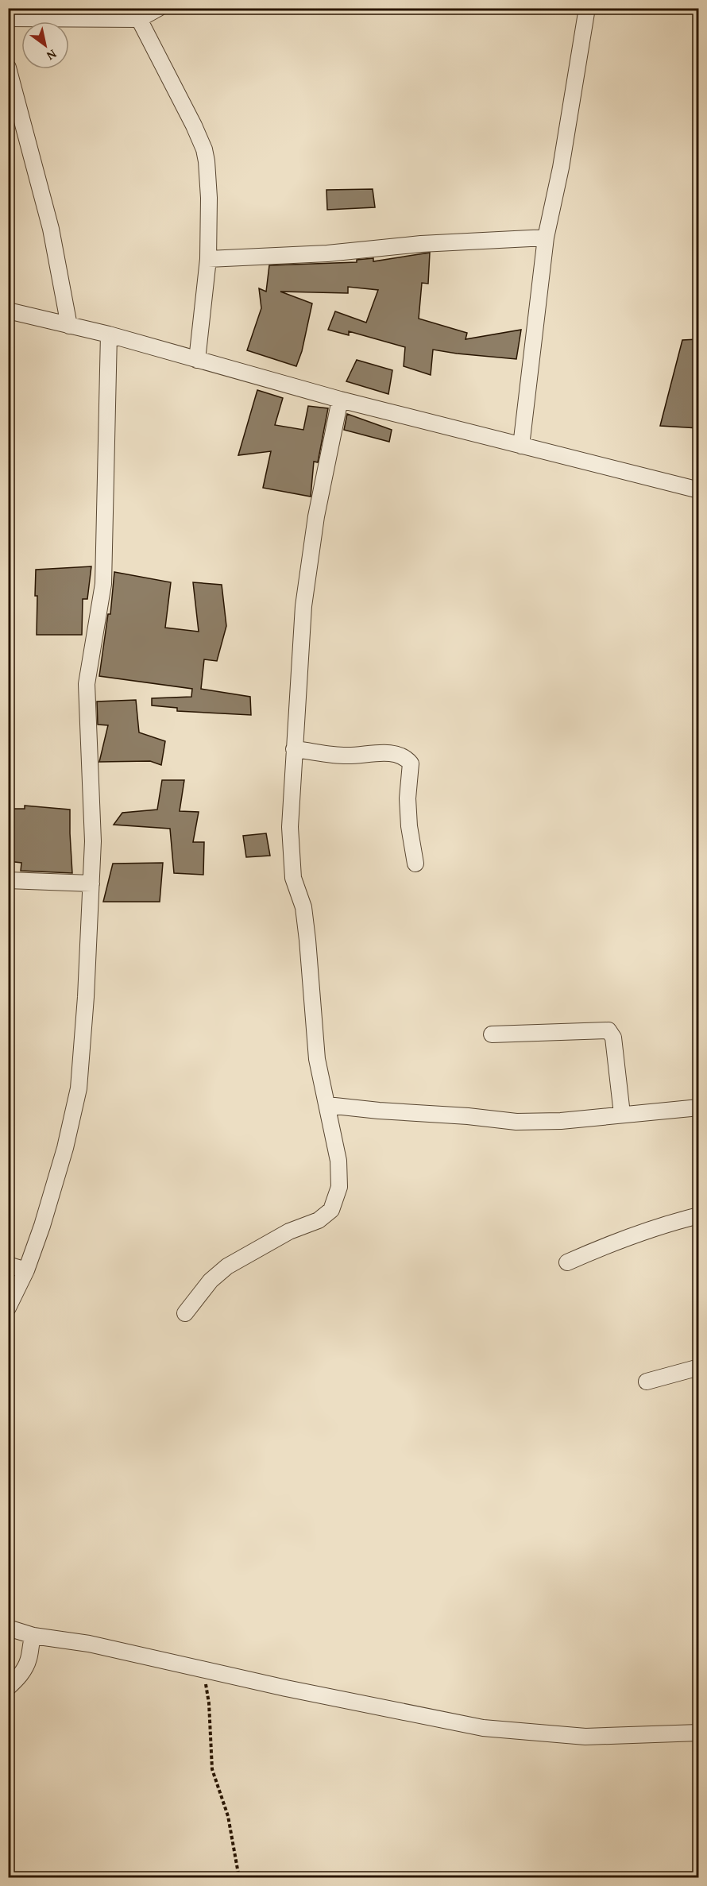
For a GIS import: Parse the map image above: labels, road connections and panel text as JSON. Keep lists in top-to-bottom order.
{
  "north": "bottom right"
}
